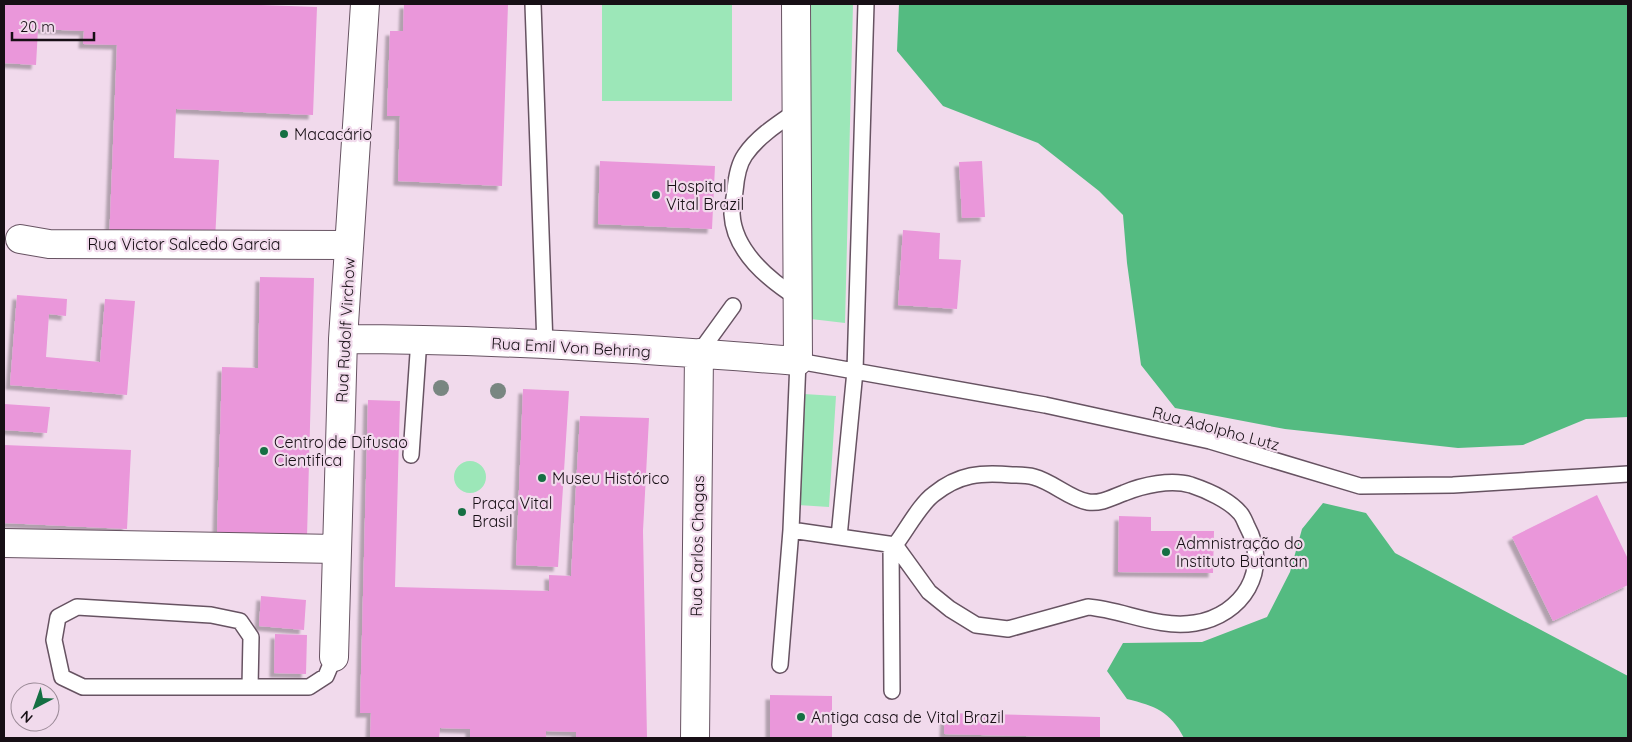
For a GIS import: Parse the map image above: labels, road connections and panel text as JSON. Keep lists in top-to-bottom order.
{
  "streets": {
    "street": [
      "Rua Victor Salcedo Garcia",
      "Rua Rudolf Virchow",
      "Rua Emil Von Behring",
      "Rua Carlos Chagas"
    ],
    "lane": ["Rua Adolpho Lutz"]
  },
  "crossings": [
    ["Rua Victor Salcedo Garcia", "Rua Rudolf Virchow"],
    ["Rua Rudolf Virchow", "Rua Emil Von Behring"],
    ["Rua Emil Von Behring", "Rua Adolpho Lutz"],
    ["Rua Emil Von Behring", "Rua Carlos Chagas"]
  ],
  "places": [
    "Macacário",
    "Hospital Vital Brazil",
    "Centro de Difusao Cientifica",
    "Museu Histórico",
    "Praça Vital Brasil",
    "Admnistração do Instituto Butantan",
    "Antiga casa de Vital Brazil"
  ],
  "scale_bar": "20 m",
  "north": "bottom left"
}
